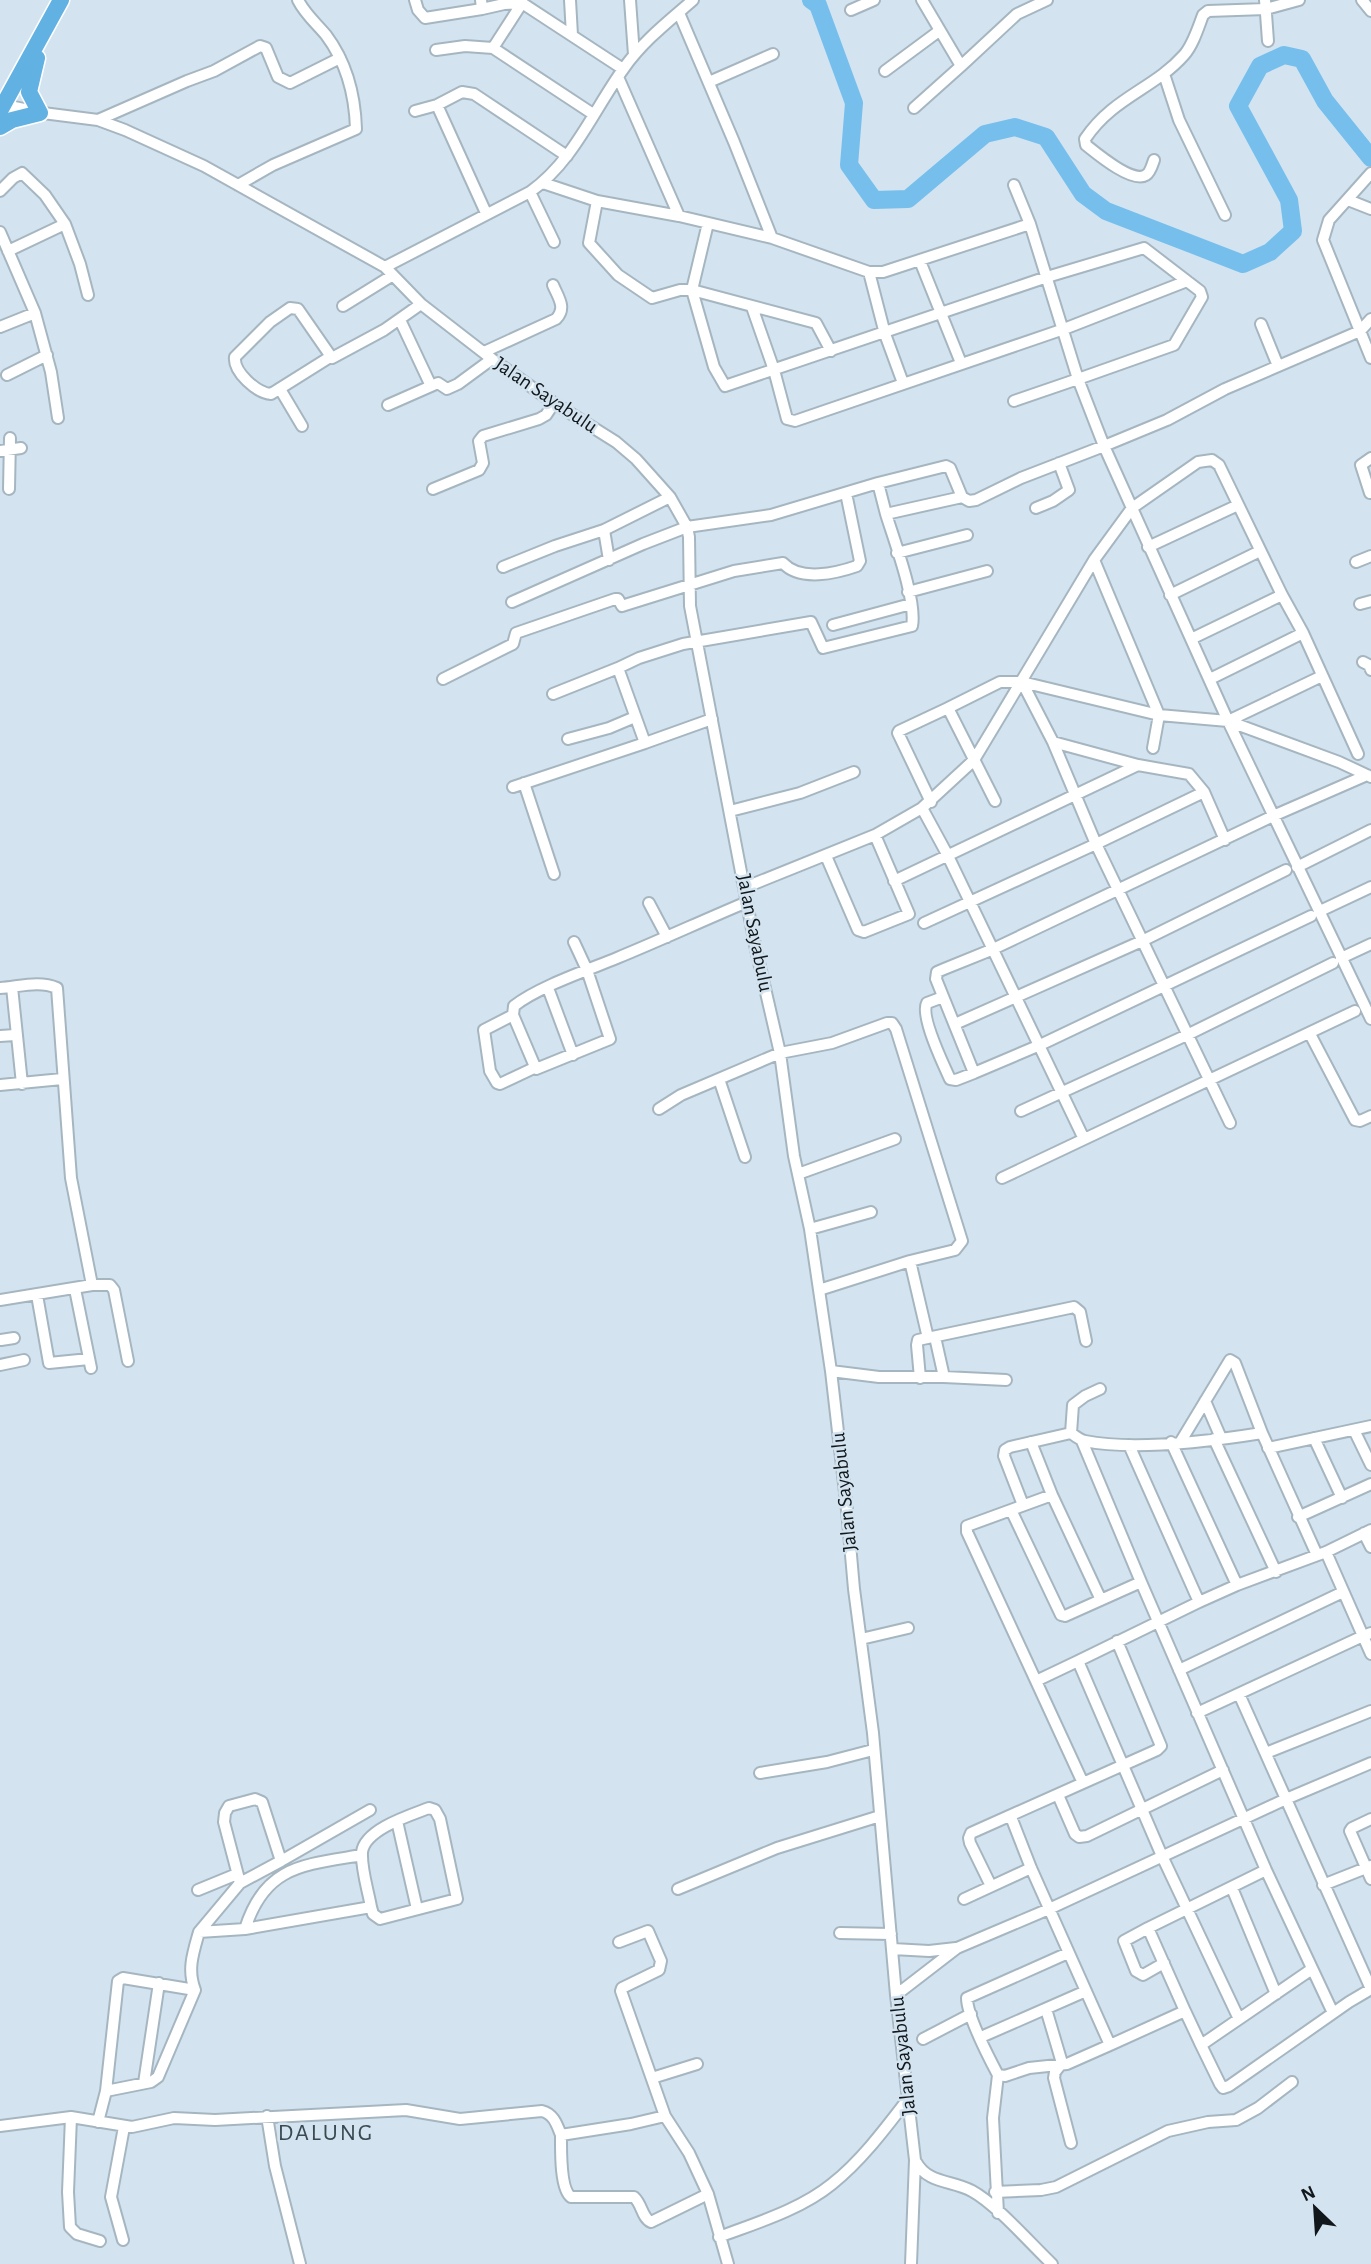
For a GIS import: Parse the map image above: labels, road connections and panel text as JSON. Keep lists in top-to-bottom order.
{
  "streets": {
    "street": ["Jalan Sayabulu"]
  },
  "districts": ["DALUNG"],
  "north": "top left"
}
